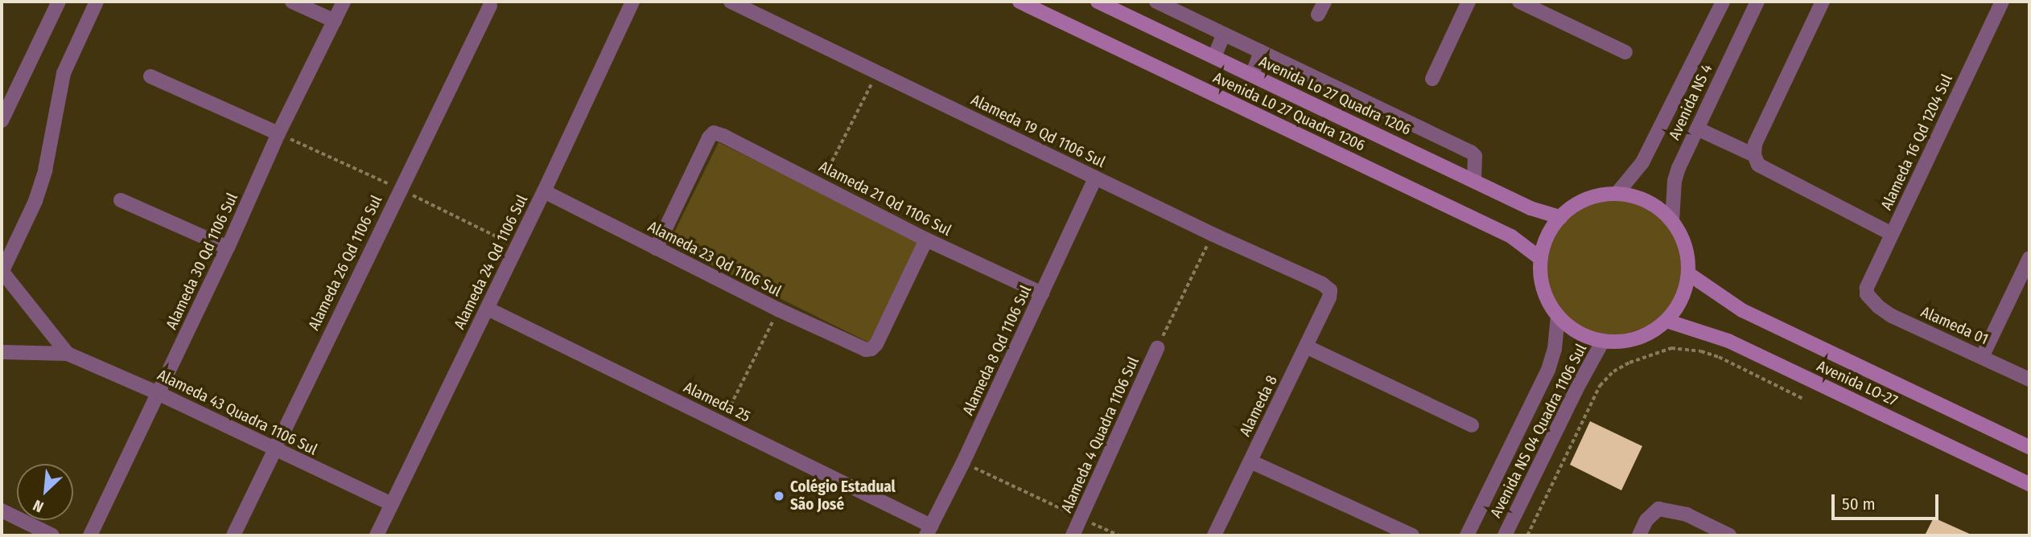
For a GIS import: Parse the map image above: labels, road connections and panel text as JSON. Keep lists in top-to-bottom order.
{
  "streets": {
    "main road": ["Avenida Lo 27 Quadra 1206", "Avenida L0 27 Quadra 1206", "Avenida LO-27"],
    "street": [
      "Avenida NS 4",
      "Alameda 19 Qd 1106 Sul",
      "Alameda 16 Qd 1204 Sul",
      "Alameda 21 Qd 1106 Sul",
      "Alameda 23 Qd 1106 Sul",
      "Alameda 30 Qd 1106 Sul",
      "Alameda 24 Qd 1106 Sul",
      "Alameda 26 Qd 1106 Sul",
      "Alameda 01",
      "Alameda 8 Qd 1106 Sul",
      "Alameda 25",
      "Alameda 8",
      "Alameda 43 Quadra 1106 Sul",
      "Avenida NS 04 Quadra 1106 Sul",
      "Alameda 4 Quadra 1106 Sul"
    ]
  },
  "crossings": [
    ["Avenida Lo 27 Quadra 1206", "Avenida NS 4"],
    ["Avenida Lo 27 Quadra 1206", "Avenida L0 27 Quadra 1206"],
    ["Avenida Lo 27 Quadra 1206", "Avenida LO-27"],
    ["Avenida Lo 27 Quadra 1206", "Avenida NS 04 Quadra 1106 Sul"],
    ["Avenida NS 4", "Avenida L0 27 Quadra 1206"],
    ["Avenida NS 4", "Avenida LO-27"],
    ["Avenida NS 4", "Avenida NS 04 Quadra 1106 Sul"],
    ["Avenida L0 27 Quadra 1206", "Avenida LO-27"],
    ["Avenida L0 27 Quadra 1206", "Avenida NS 04 Quadra 1106 Sul"],
    ["Alameda 19 Qd 1106 Sul", "Alameda 8 Qd 1106 Sul"],
    ["Alameda 19 Qd 1106 Sul", "Alameda 8"],
    ["Alameda 16 Qd 1204 Sul", "Alameda 01"],
    ["Alameda 21 Qd 1106 Sul", "Alameda 23 Qd 1106 Sul"],
    ["Alameda 21 Qd 1106 Sul", "Alameda 8 Qd 1106 Sul"],
    ["Alameda 23 Qd 1106 Sul", "Alameda 24 Qd 1106 Sul"],
    ["Alameda 30 Qd 1106 Sul", "Alameda 43 Quadra 1106 Sul"],
    ["Alameda 24 Qd 1106 Sul", "Alameda 25"],
    ["Alameda 24 Qd 1106 Sul", "Alameda 43 Quadra 1106 Sul"],
    ["Alameda 26 Qd 1106 Sul", "Alameda 43 Quadra 1106 Sul"],
    ["Alameda 8 Qd 1106 Sul", "Alameda 25"],
    ["Avenida LO-27", "Avenida NS 04 Quadra 1106 Sul"]
  ],
  "places": ["Colégio Estadual São José"],
  "scale_bar": "50 m",
  "north": "bottom left"
}
